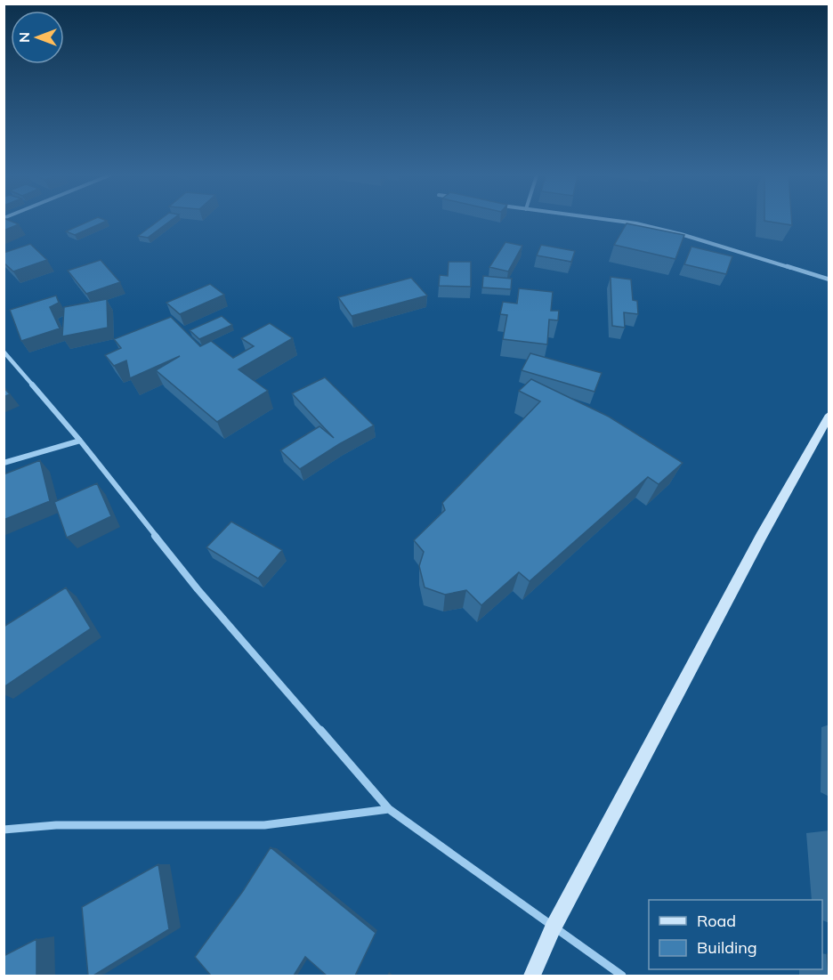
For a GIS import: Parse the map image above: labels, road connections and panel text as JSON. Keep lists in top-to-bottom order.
{
  "legend": ["Road", "Building"],
  "north": "left"
}
